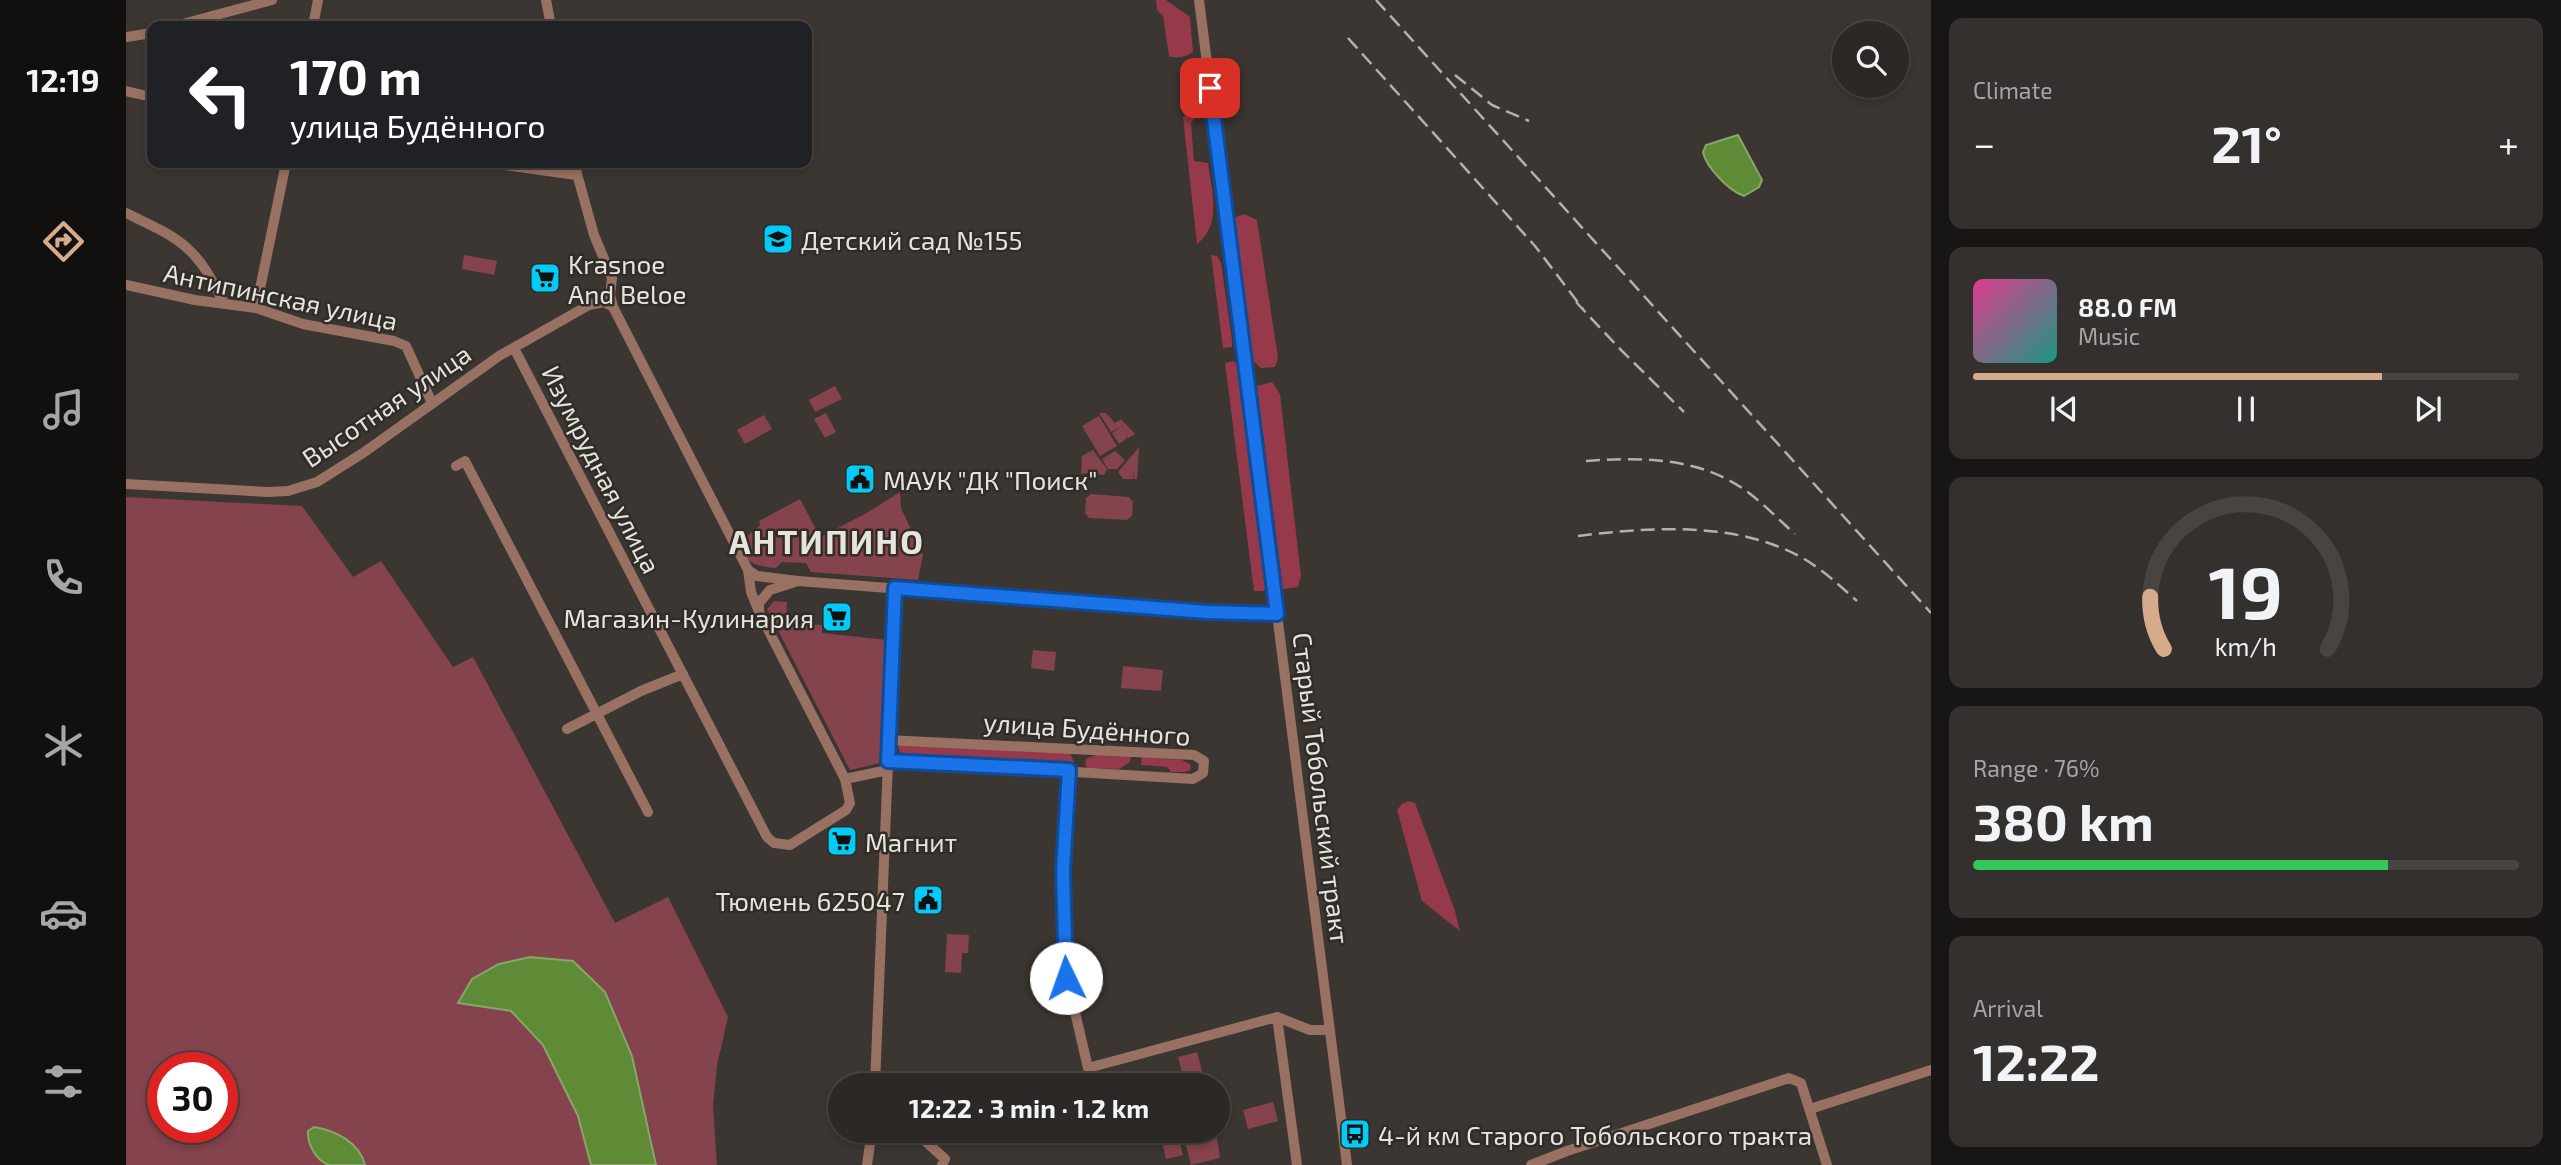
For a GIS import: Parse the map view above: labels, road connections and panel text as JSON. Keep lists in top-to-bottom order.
{
  "streets": {
    "street": [
      "Антипинская улица",
      "Высотная улица",
      "Изумрудная улица",
      "улица Будённого",
      "Старый Тобольский тракт"
    ]
  },
  "crossings": [
    ["Антипинская улица", "Высотная улица"],
    ["Высотная улица", "Изумрудная улица"],
    ["Изумрудная улица", "улица Будённого"]
  ],
  "districts": ["АНТИПИНО"],
  "places": {
    "school or university": ["Детский сад №155"],
    "supermarket": ["Krasnoe And Beloe", "Магазин-Кулинария", "Магнит"],
    "public building": ["МАУК \"ДК \"Поиск\"", "Тюмень 625047"],
    "bus stop": ["4-й км Старого Тобольского тракта"]
  },
  "page": {
    "tabs": "12:19",
    "tile": [
      "Climate",
      ["Range · 76%", "380 km"],
      ["Arrival", "12:22"]
    ],
    "turn": ["170 m", "улица Будённого"],
    "heat": ["−", "21°", "+"],
    "song": ["88.0 FM", "Music"],
    "limit": "30",
    "trip": "12:22 · 3 min · 1.2 km",
    "gauge": ["19", "km/h"]
  }
}
